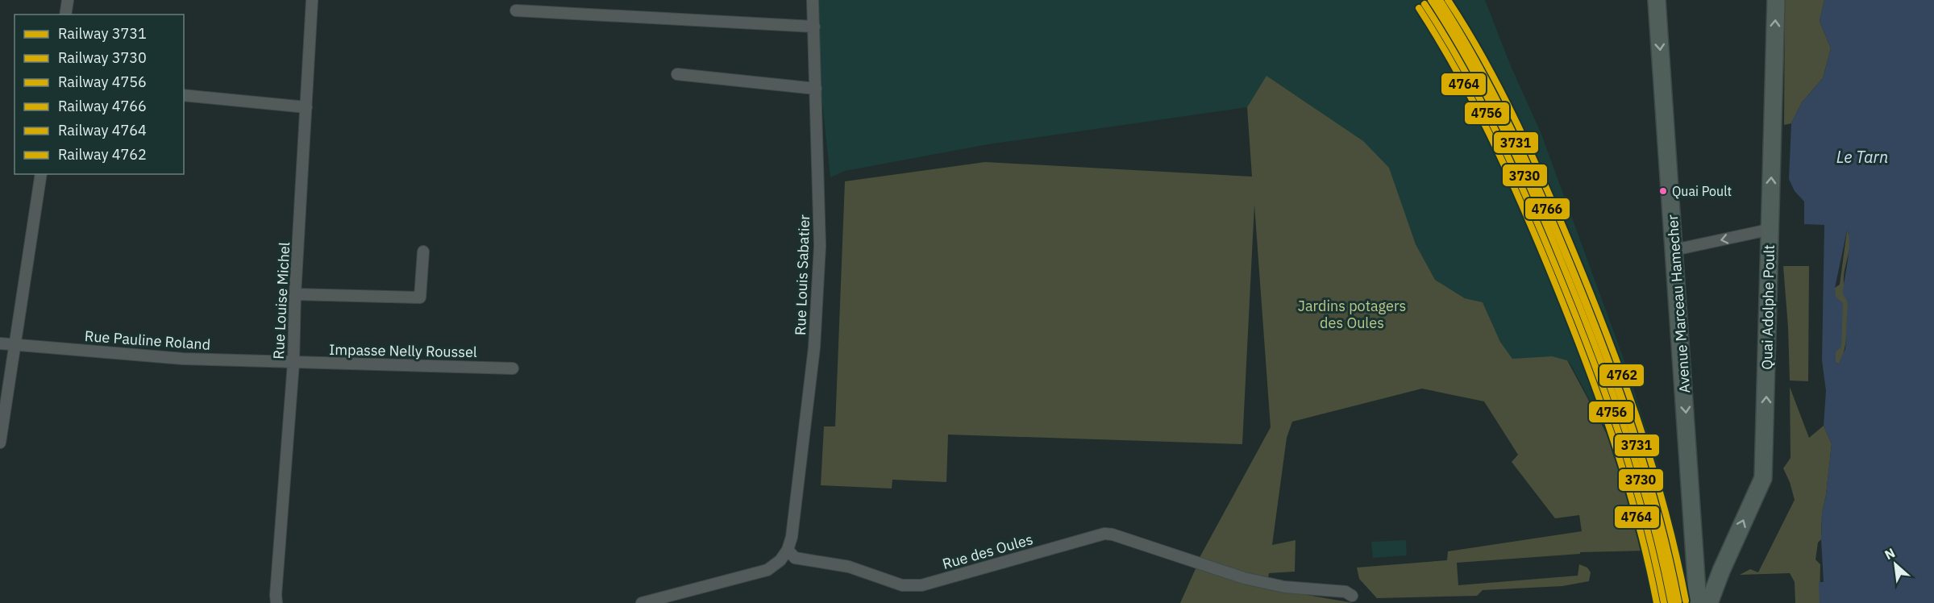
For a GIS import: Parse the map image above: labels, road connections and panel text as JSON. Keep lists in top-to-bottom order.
{
  "streets": {
    "main road": ["Avenue Marceau Hamecher", "Quai Adolphe Poult"],
    "street": [
      "Rue Louis Sabatier",
      "Rue Louise Michel",
      "Rue Pauline Roland",
      "Impasse Nelly Roussel",
      "Rue des Oules"
    ]
  },
  "crossings": [
    ["Rue Louis Sabatier", "Rue des Oules"],
    ["Rue Louise Michel", "Rue Pauline Roland"],
    ["Rue Louise Michel", "Impasse Nelly Roussel"],
    ["Rue Pauline Roland", "Impasse Nelly Roussel"]
  ],
  "one_way": ["Avenue Marceau Hamecher", "Quai Adolphe Poult"],
  "water": ["Le Tarn"],
  "parks": ["Jardins potagers des Oules"],
  "places": ["Quai Poult"],
  "lines": [
    "rail line 3731",
    "rail line 3730",
    "rail line 4766",
    "rail line 4762",
    "rail line 4756",
    "rail line 4764"
  ],
  "legend": [
    "Railway 3731",
    "Railway 3730",
    "Railway 4756",
    "Railway 4766",
    "Railway 4764",
    "Railway 4762"
  ],
  "north": "top left"
}
